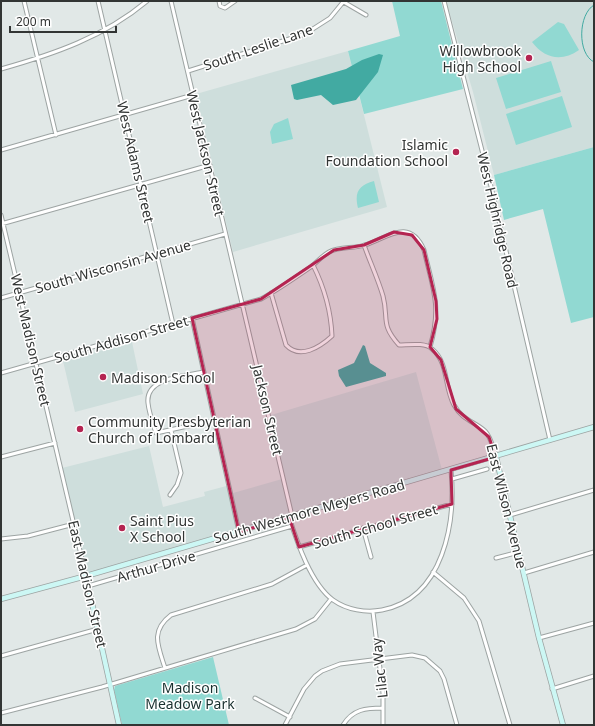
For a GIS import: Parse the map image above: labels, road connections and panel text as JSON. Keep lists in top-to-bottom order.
{
  "streets": {
    "street": [
      "South Leslie Lane",
      "West Jackson Street",
      "West Adams Street",
      "West Highridge Road",
      "South Wisconsin Avenue",
      "South Addison Street",
      "West Madison Street",
      "Jackson Street",
      "East Wilson Avenue",
      "South Westmore Meyers Road",
      "South School Street",
      "Arthur Drive",
      "East Madison Street",
      "Lilac Way"
    ]
  },
  "crossings": [
    ["South Leslie Lane", "West Jackson Street"],
    ["West Jackson Street", "South Wisconsin Avenue"],
    ["West Jackson Street", "South Addison Street"],
    ["West Jackson Street", "Jackson Street"],
    ["West Adams Street", "South Wisconsin Avenue"],
    ["West Adams Street", "South Addison Street"],
    ["West Highridge Road", "South Westmore Meyers Road"],
    ["South Wisconsin Avenue", "West Madison Street"],
    ["South Addison Street", "West Madison Street"],
    ["South Addison Street", "Jackson Street"],
    ["South Addison Street", "East Wilson Avenue"],
    ["West Madison Street", "East Madison Street"],
    ["Jackson Street", "South Westmore Meyers Road"],
    ["Jackson Street", "South School Street"],
    ["Jackson Street", "Arthur Drive"],
    ["East Wilson Avenue", "South Westmore Meyers Road"],
    ["South Westmore Meyers Road", "East Madison Street"],
    ["Arthur Drive", "East Madison Street"]
  ],
  "parks": ["Madison Meadow Park"],
  "places": [
    "Willowbrook High School",
    "Islamic Foundation School",
    "Madison School",
    "Community Presbyterian Church of Lombard",
    "Saint Pius X School"
  ],
  "scale_bar": "200 m"
}
